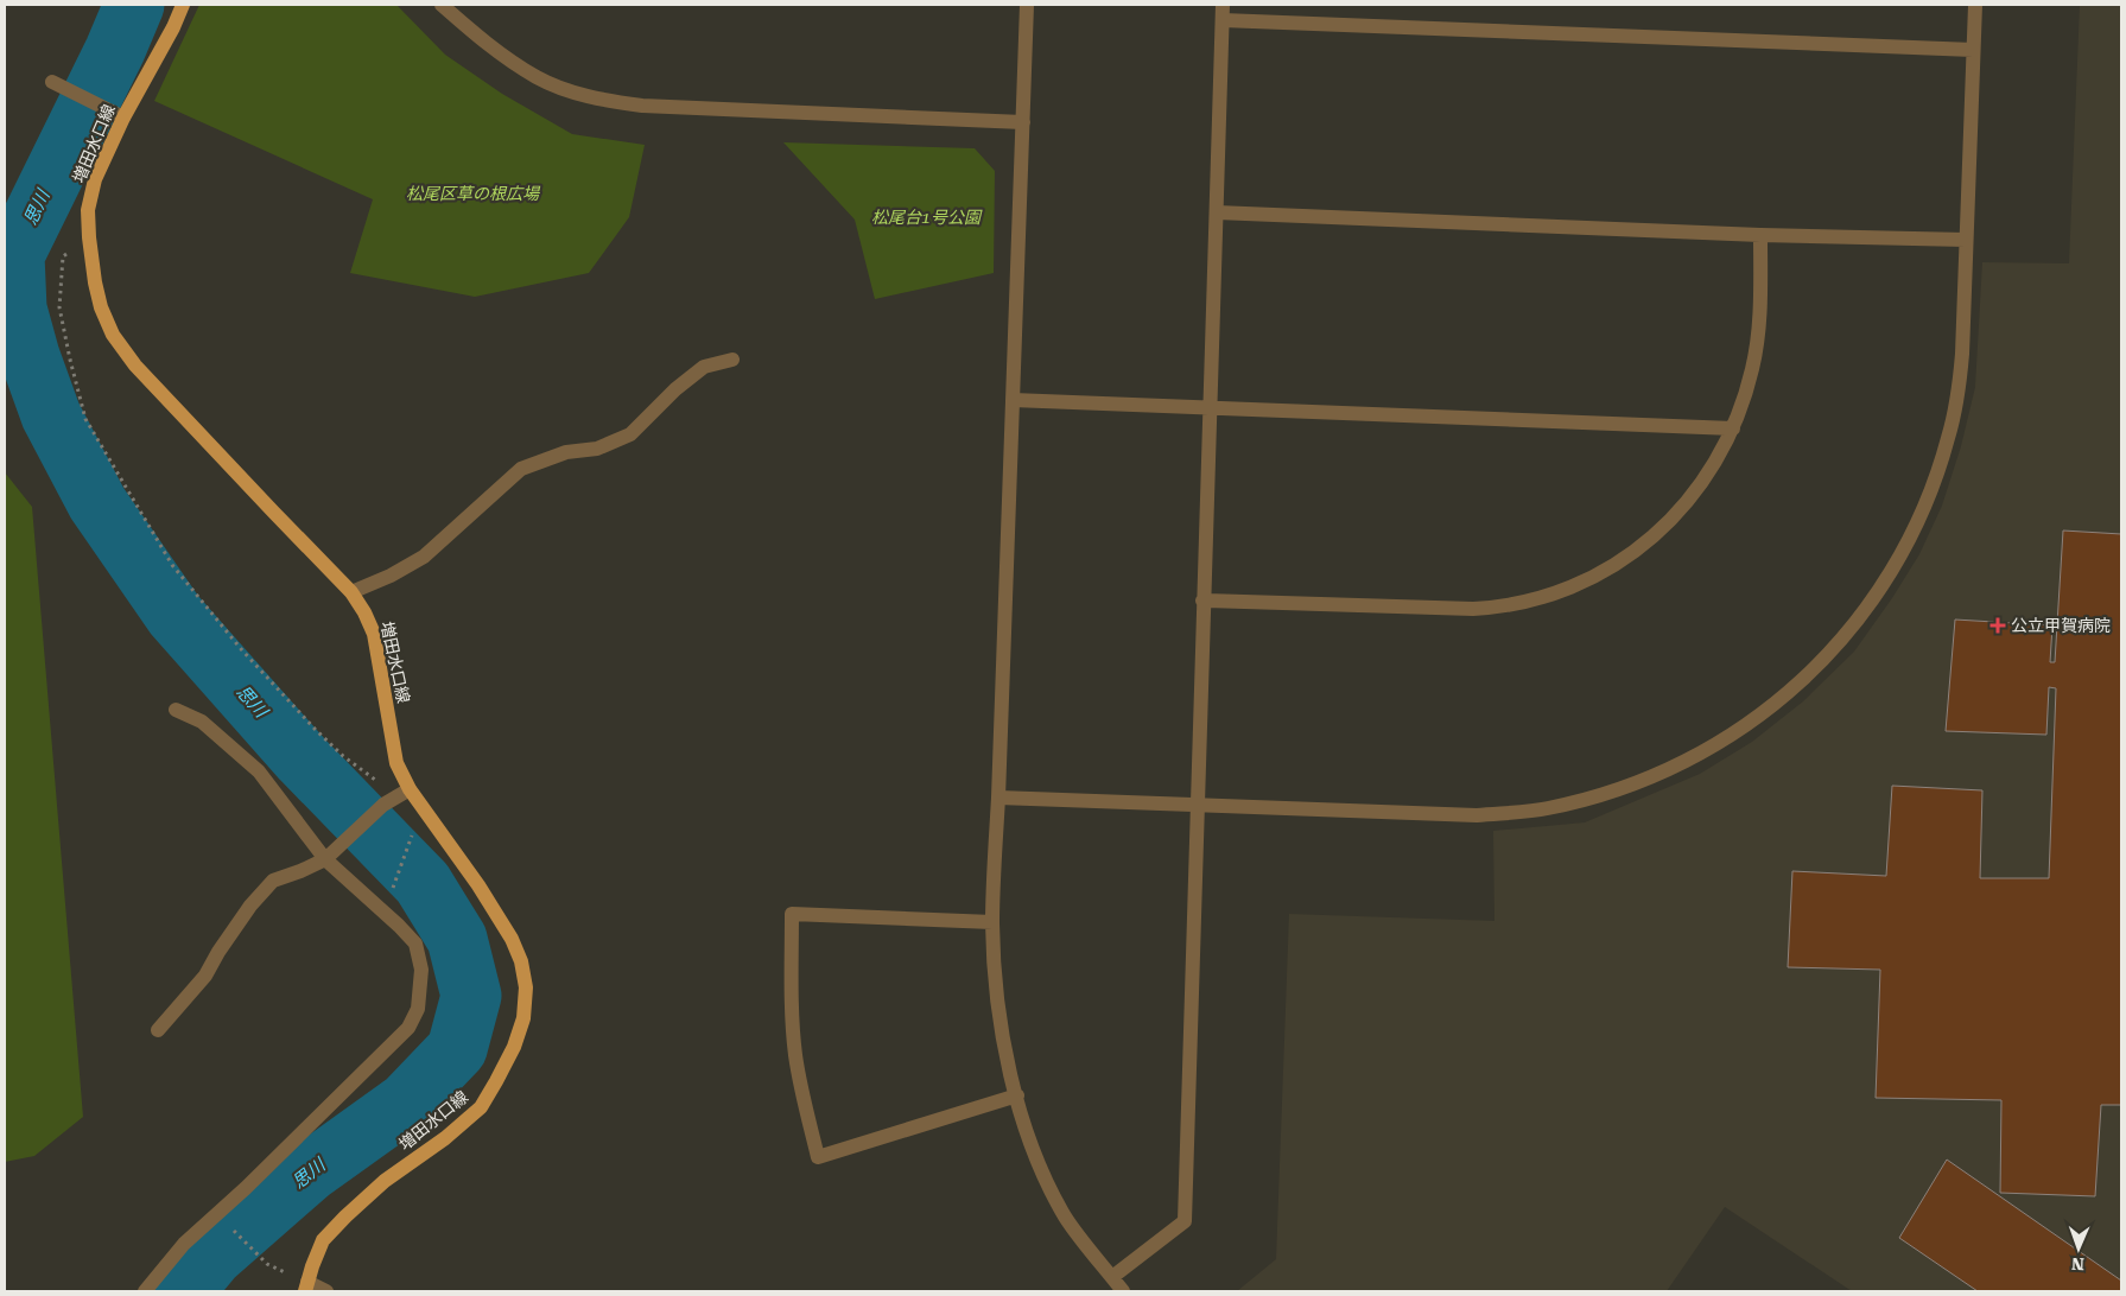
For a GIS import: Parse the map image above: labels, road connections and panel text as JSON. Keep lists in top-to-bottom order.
{
  "streets": {
    "main road": ["増田水口線"]
  },
  "water": ["思川"],
  "parks": ["松尾区草の根広場", "松尾台1号公園"],
  "places": {
    "health": ["公立甲賀病院"]
  },
  "north": "bottom"
}
